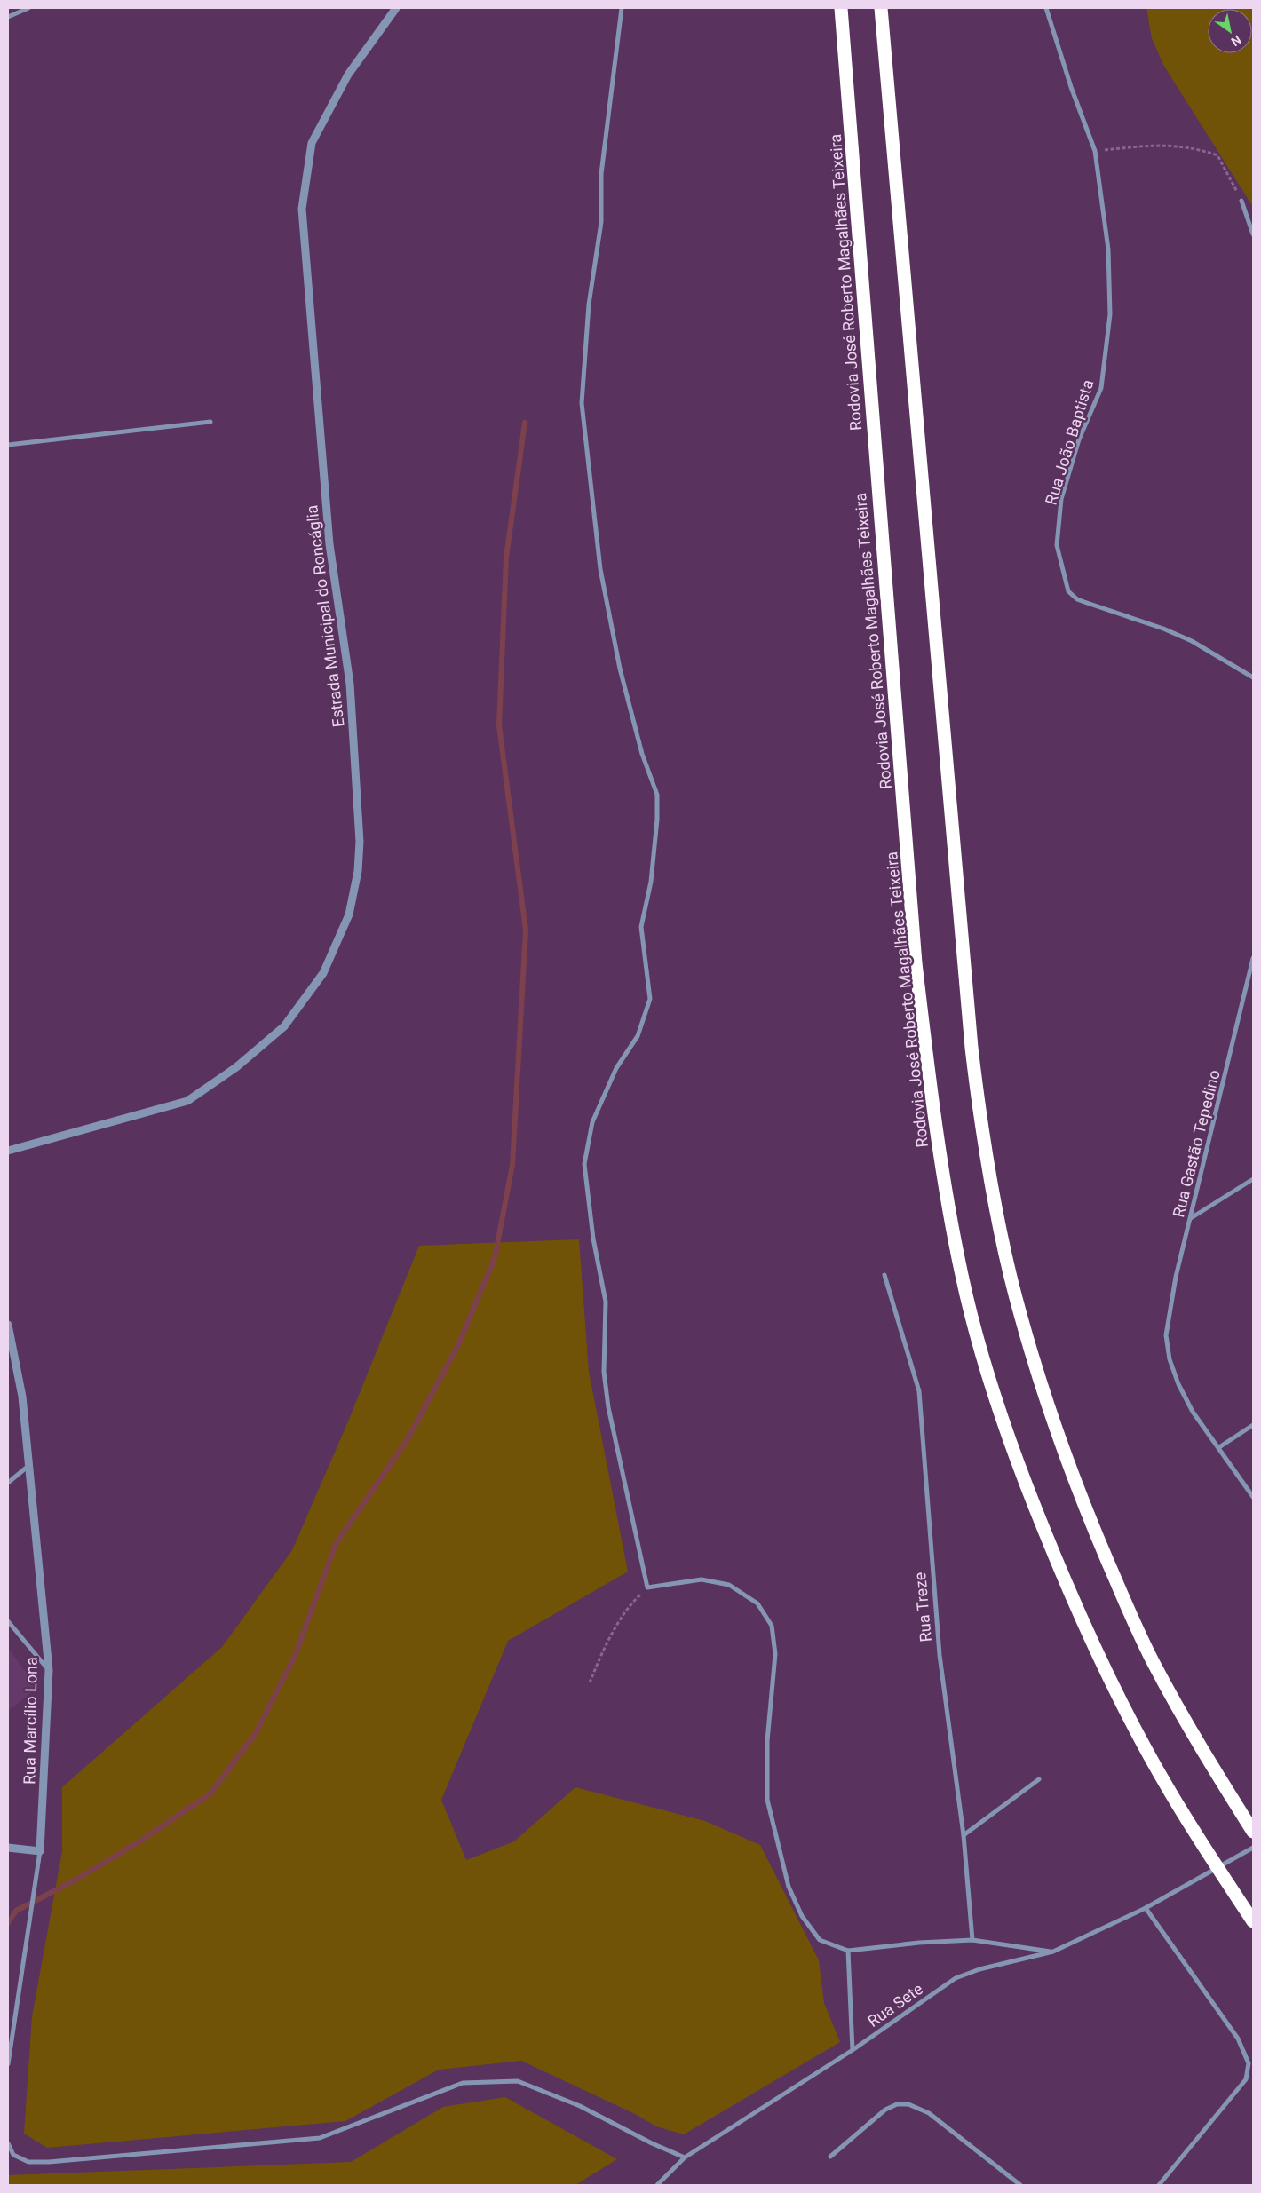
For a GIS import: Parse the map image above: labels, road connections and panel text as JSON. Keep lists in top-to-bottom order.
{
  "streets": {
    "highway": ["Rodovia José Roberto Magalhães Teixeira"],
    "street": [
      "Rua João Baptista",
      "Estrada Municipal do Roncáglia",
      "Rua Gastão Tepedino",
      "Rua Treze",
      "Rua Marcílio Lona",
      "Rua Sete"
    ]
  },
  "north": "bottom right"
}
